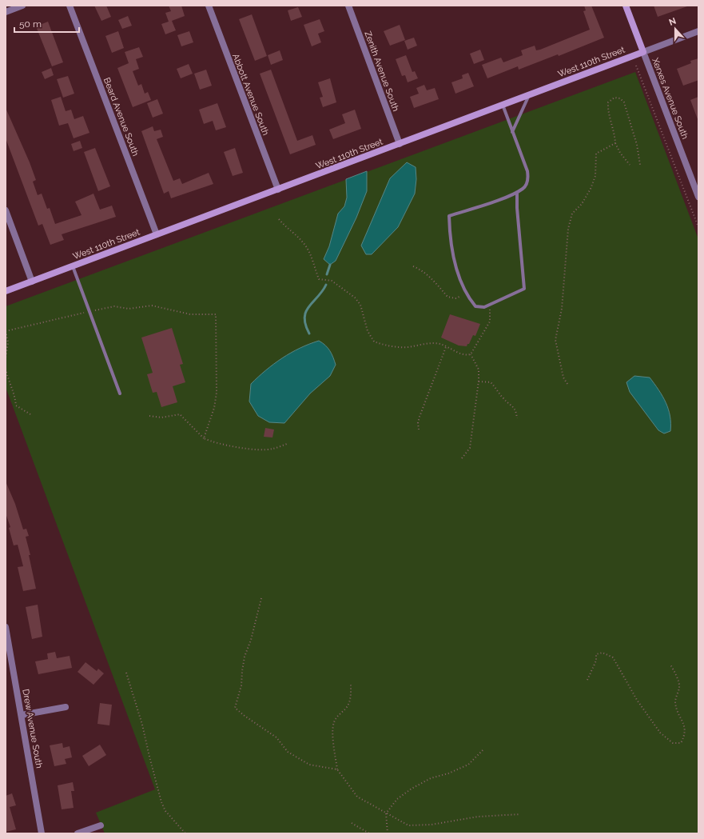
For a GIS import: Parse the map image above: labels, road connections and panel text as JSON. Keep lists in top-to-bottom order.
{
  "streets": {
    "street": [
      "West 110th Street",
      "Zenith Avenue South",
      "Abbott Avenue South",
      "Xerxes Avenue South",
      "Beard Avenue South",
      "Drew Avenue South"
    ]
  },
  "crossings": [
    ["West 110th Street", "Zenith Avenue South"],
    ["West 110th Street", "Abbott Avenue South"],
    ["West 110th Street", "Xerxes Avenue South"],
    ["West 110th Street", "Beard Avenue South"]
  ],
  "scale_bar": "50 m",
  "north": "top"
}
